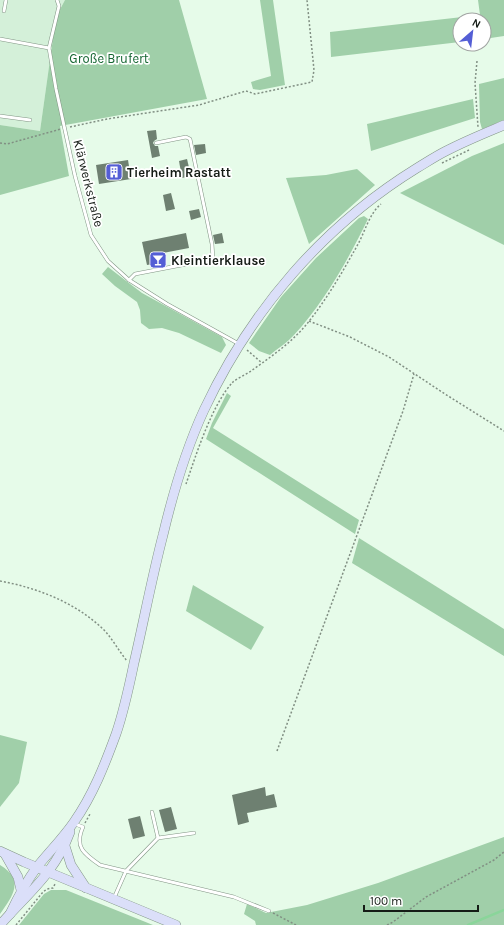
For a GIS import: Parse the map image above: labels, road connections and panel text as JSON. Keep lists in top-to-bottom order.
{
  "streets": {
    "lane": ["Klärwerkstraße"]
  },
  "parks": ["Große Brufert"],
  "places": {
    "building": ["Tierheim Rastatt"],
    "bar": ["Kleintierklause"]
  },
  "scale_bar": "100 m",
  "north": "top right"
}
